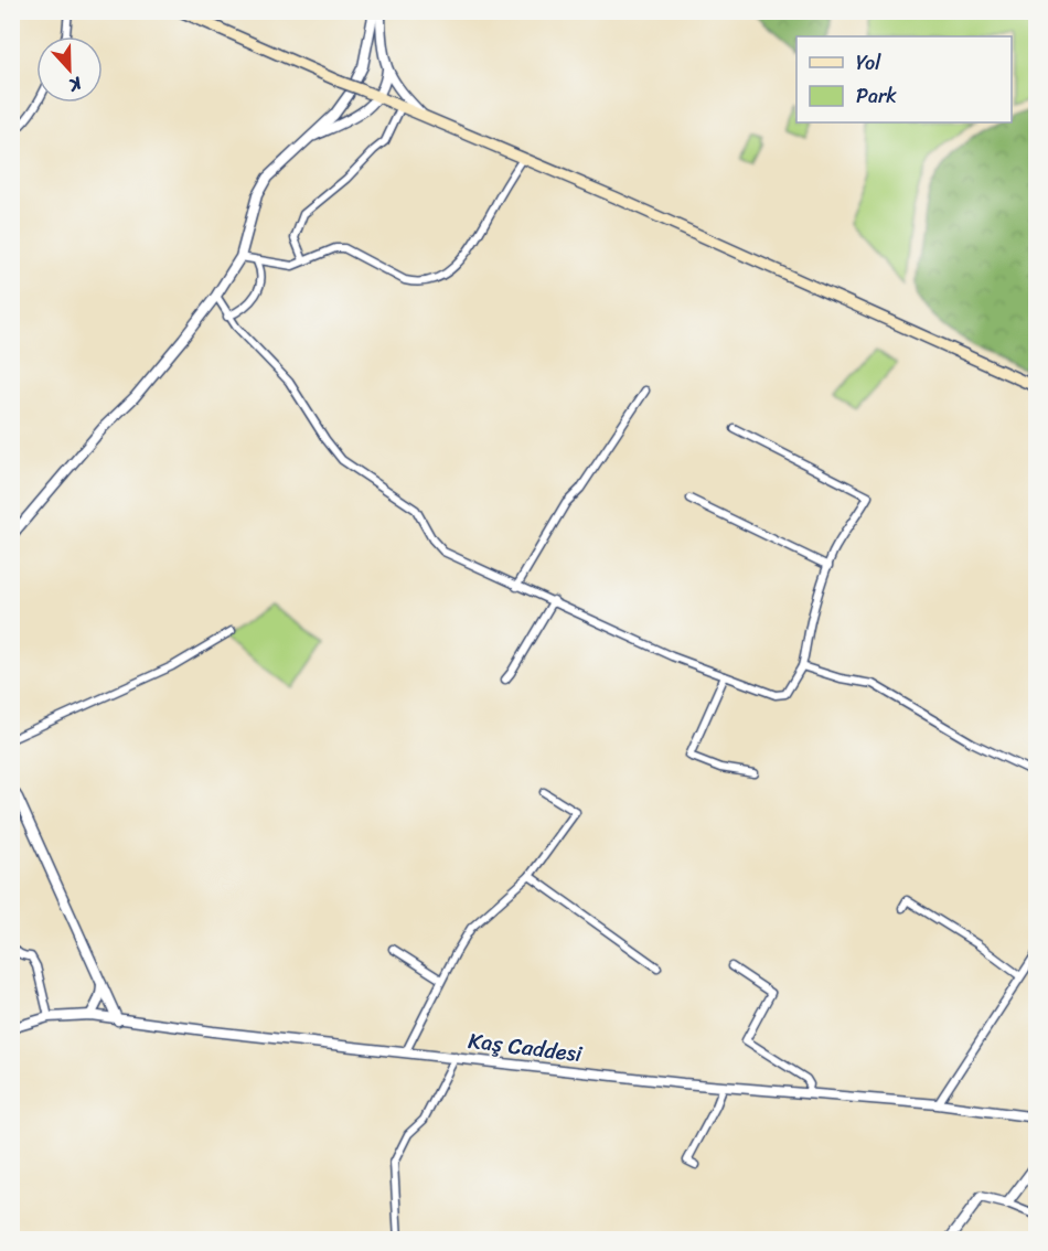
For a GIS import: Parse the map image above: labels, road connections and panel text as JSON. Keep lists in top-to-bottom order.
{
  "streets": {
    "street": ["Kaş Caddesi"]
  },
  "legend": ["Yol", "Park"],
  "north": "bottom"
}
